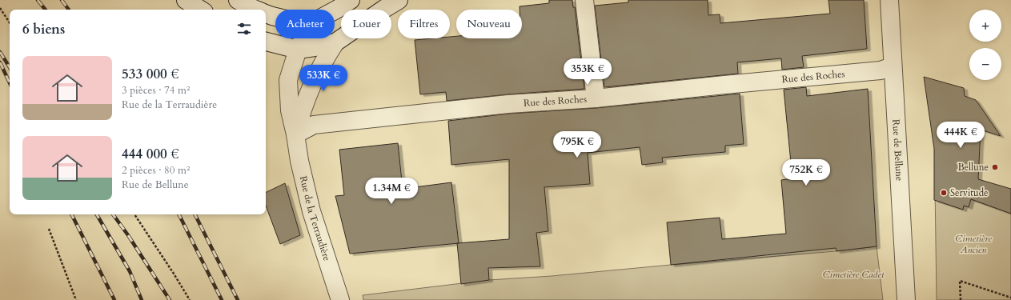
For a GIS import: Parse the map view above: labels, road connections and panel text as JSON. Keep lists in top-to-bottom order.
{
  "streets": {
    "street": ["Rue des Roches", "Rue de Bellune", "Rue de la Terraudière"]
  },
  "crossings": [
    ["Rue des Roches", "Rue de Bellune"],
    ["Rue des Roches", "Rue de la Terraudière"]
  ],
  "parks": ["Cimetière Ancien", "Cimetière Cadet"],
  "places": ["Bellune", "Servitude"],
  "page": {
    "map_buttons": ["+", "−"],
    "chip": [
      "Acheter",
      "Louer",
      "Filtres",
      "Nouveau"
    ],
    "heading": "6 biens",
    "list": [
      {
        "name": "533 000 €",
        "note": "3 pièces · 74 m² · Rue de la Terraudière"
      },
      {
        "name": "444 000 €",
        "note": "2 pièces · 80 m² · Rue de Bellune"
      }
    ],
    "price": [
      "353K €",
      "533K €",
      "444K €",
      "795K €",
      "752K €",
      "1.34M €"
    ]
  }
}
